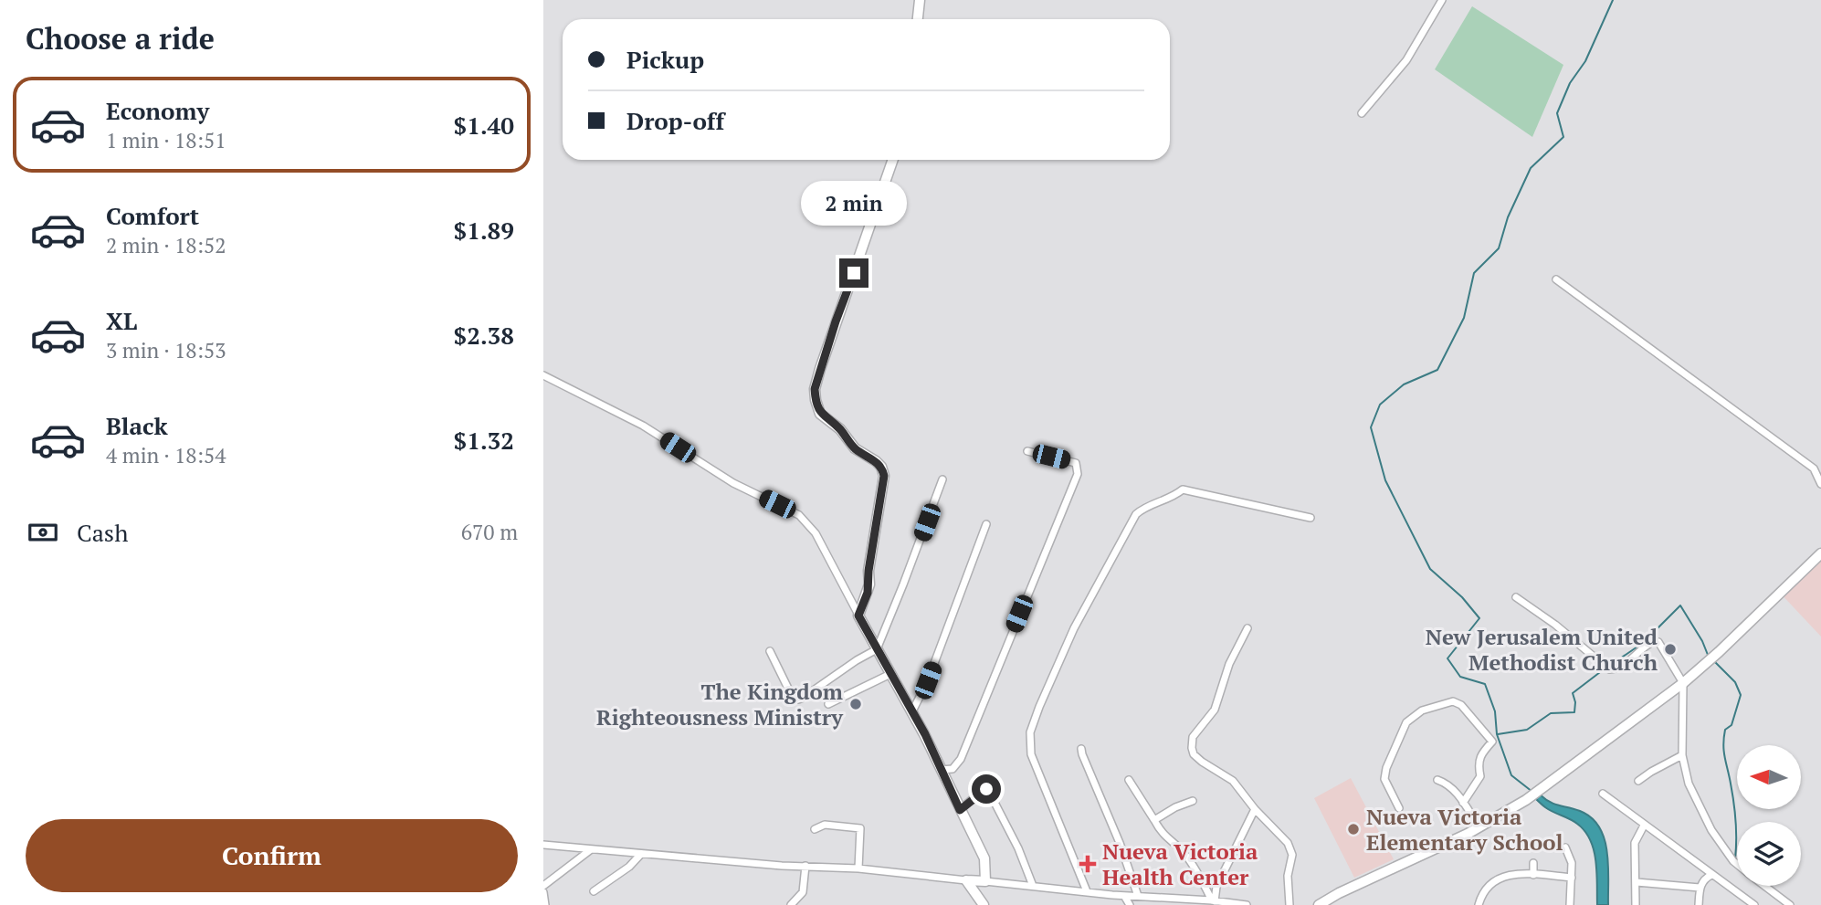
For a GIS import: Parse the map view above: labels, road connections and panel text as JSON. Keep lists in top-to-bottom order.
{
  "places": {
    "other": ["New Jerusalem United Methodist Church", "The Kingdom Righteousness Ministry", "Nueva Victoria Elementary School"],
    "health": ["Nueva Victoria Health Center"]
  },
  "north": "left",
  "page": {
    "heading": "Choose a ride",
    "banner": ["Pickup", "Drop-off"],
    "list": [
      {
        "name": "Economy",
        "note": "1 min · 18:51",
        "value": "$1.40"
      },
      {
        "name": "Comfort",
        "note": "2 min · 18:52",
        "value": "$1.89"
      },
      {
        "name": "XL",
        "note": "3 min · 18:53",
        "value": "$2.38"
      },
      {
        "name": "Black",
        "note": "4 min · 18:54",
        "value": "$1.32"
      }
    ],
    "bubble": "2 min",
    "pay": ["Cash", "670 m"],
    "buttons": "Confirm"
  }
}
